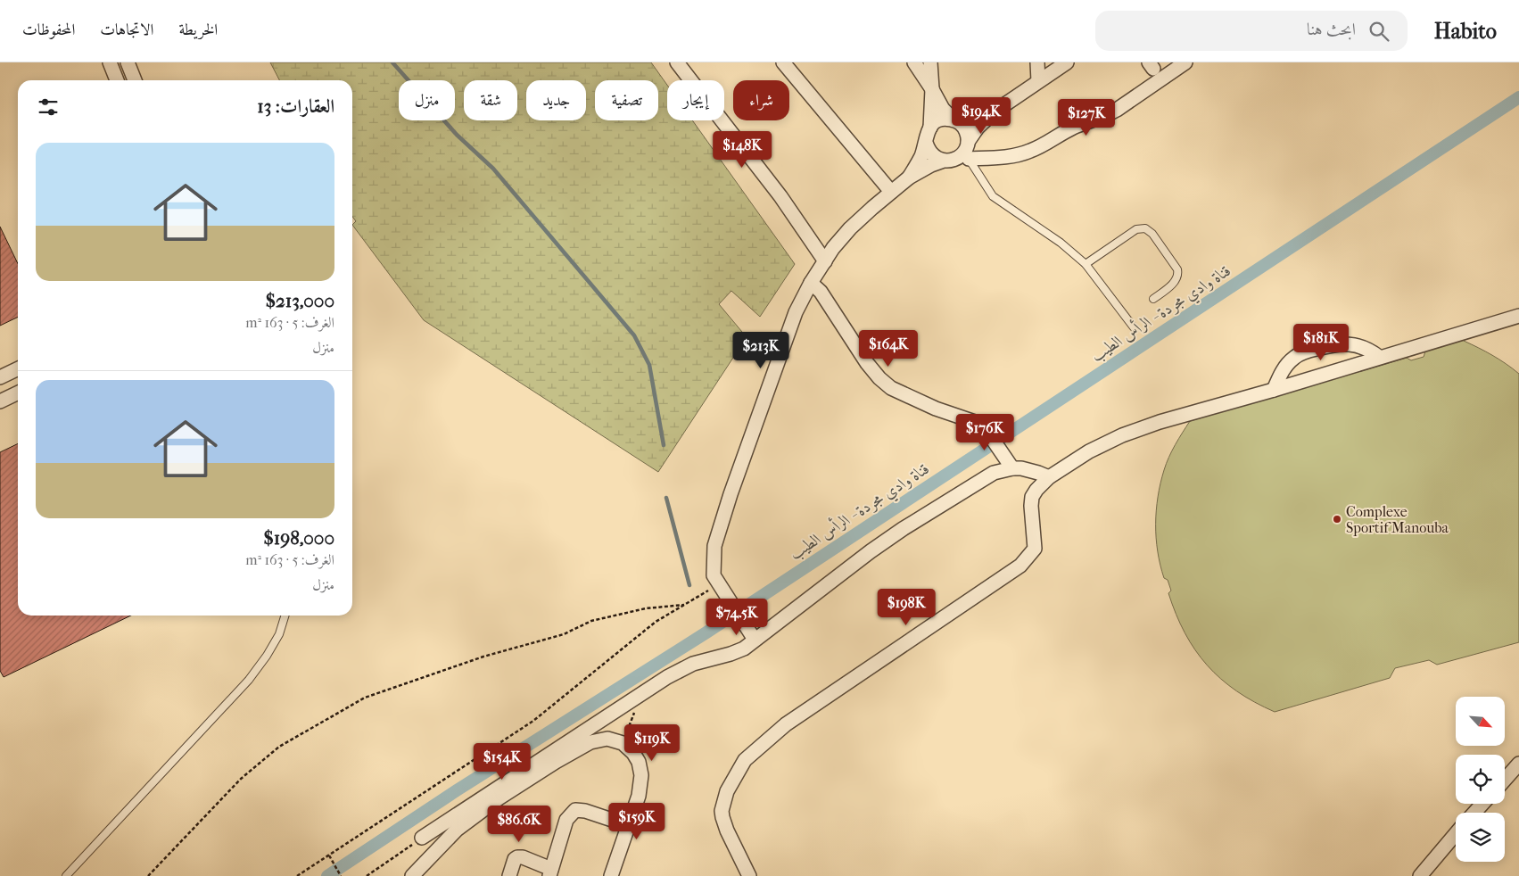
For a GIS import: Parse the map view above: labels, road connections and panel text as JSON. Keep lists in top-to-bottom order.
{
  "water": ["قناة وادي مجردة - الرأس الطيب"],
  "places": ["Complexe Sportif Manouba"],
  "north": "bottom right",
  "page": {
    "header": "Habito",
    "search": "ابحث هنا",
    "nav": ["الخريطة", "الاتجاهات", "المحفوظات"],
    "chip": [
      "شراء",
      "إيجار",
      "تصفية",
      "جديد",
      "شقة",
      "منزل"
    ],
    "heading": "العقارات: 13",
    "price": [
      "$194K",
      "$127K",
      "$148K",
      "$181K",
      "$164K",
      "$213K",
      "$176K",
      "$198K",
      "$74.5K",
      "$119K",
      "$154K",
      "$159K",
      "$86.6K"
    ],
    "list": [
      {
        "name": "$213,000",
        "note": "الغرف: 5 · 163 m² · منزل"
      },
      {
        "name": "$198,000",
        "note": "الغرف: 5 · 163 m² · منزل"
      }
    ]
  }
}
